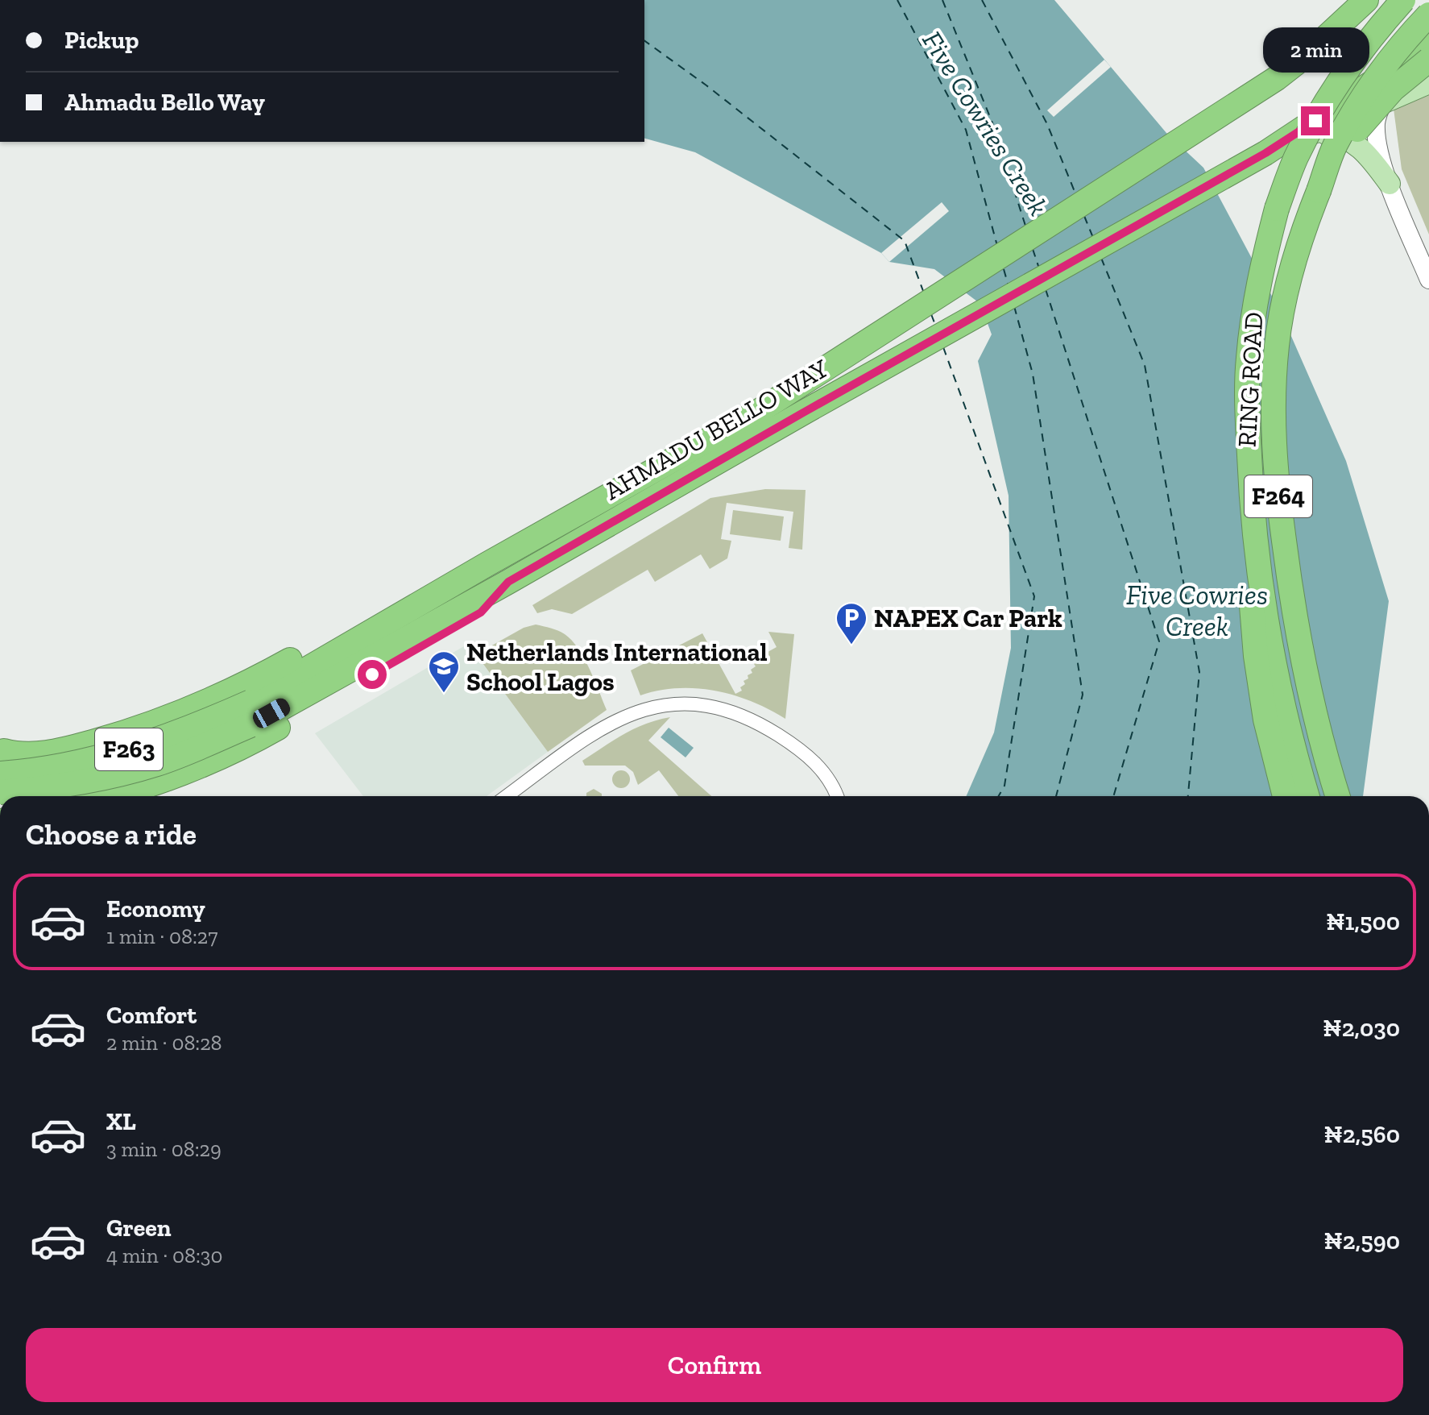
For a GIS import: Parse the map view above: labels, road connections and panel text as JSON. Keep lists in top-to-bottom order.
{
  "streets": {
    "highway": [
      "RING ROAD",
      "AHMADU BELLO WAY",
      "F264",
      "F263"
    ]
  },
  "crossings": [
    ["RING ROAD", "F264"]
  ],
  "water": ["Five Cowries Creek"],
  "places": {
    "parking": ["NAPEX Car Park"],
    "school or university": ["Netherlands International School Lagos"]
  },
  "page": {
    "banner": ["Pickup", "Ahmadu Bello Way"],
    "bubble": "2 min",
    "heading": "Choose a ride",
    "list": [
      {
        "name": "Economy",
        "note": "1 min · 08:27",
        "value": "₦1,500"
      },
      {
        "name": "Comfort",
        "note": "2 min · 08:28",
        "value": "₦2,030"
      },
      {
        "name": "XL",
        "note": "3 min · 08:29",
        "value": "₦2,560"
      },
      {
        "name": "Green",
        "note": "4 min · 08:30",
        "value": "₦2,590"
      }
    ],
    "buttons": "Confirm"
  }
}
